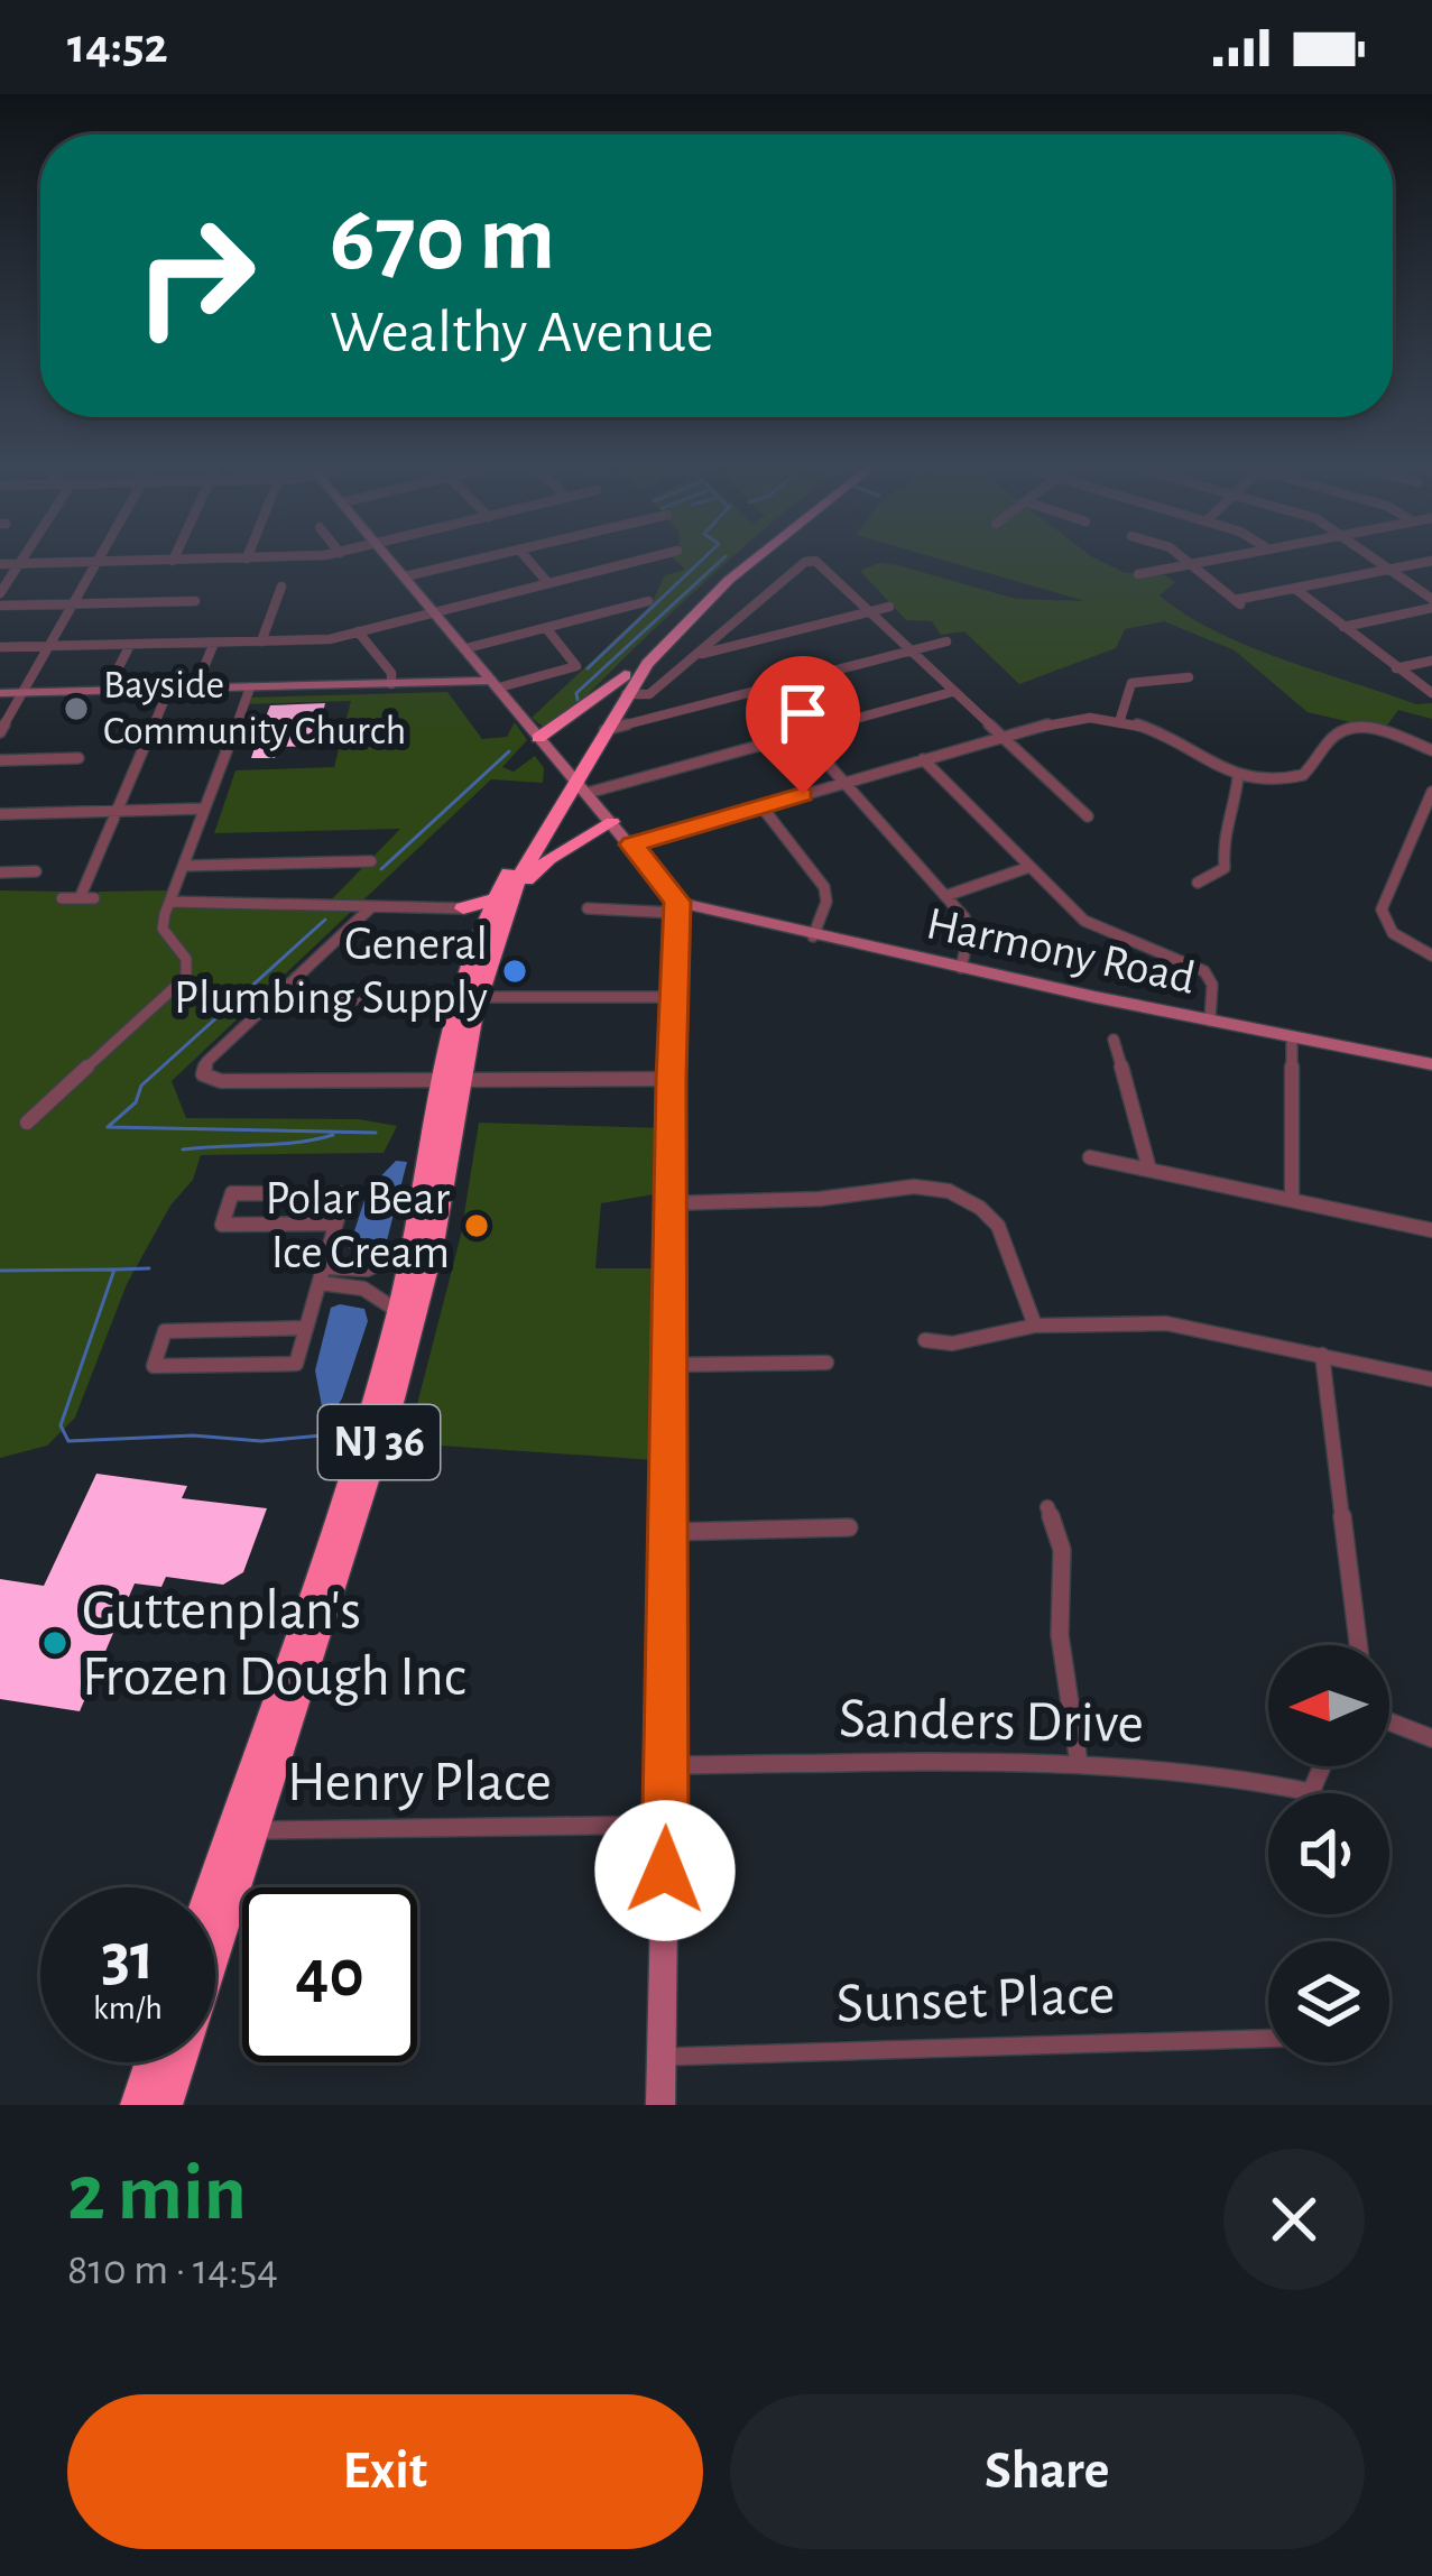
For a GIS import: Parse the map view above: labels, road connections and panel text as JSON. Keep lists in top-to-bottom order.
{
  "streets": {
    "highway": ["NJ 36"],
    "street": [
      "Harmony Road",
      "Sanders Drive",
      "Henry Place",
      "Sunset Place"
    ]
  },
  "crossings": [
    ["NJ 36", "Henry Place"]
  ],
  "places": [
    "Bayside Community Church",
    "General Plumbing Supply",
    "Polar Bear Ice Cream",
    "Guttenplan's Frozen Dough Inc"
  ],
  "north": "left",
  "page": {
    "status": "14:52",
    "turn": ["670 m", "Wealthy Avenue"],
    "speed": "31 km/h",
    "limit": "40",
    "heading": ["2 min", "810 m · 14:54"],
    "buttons": ["Exit", "Share"]
  }
}
